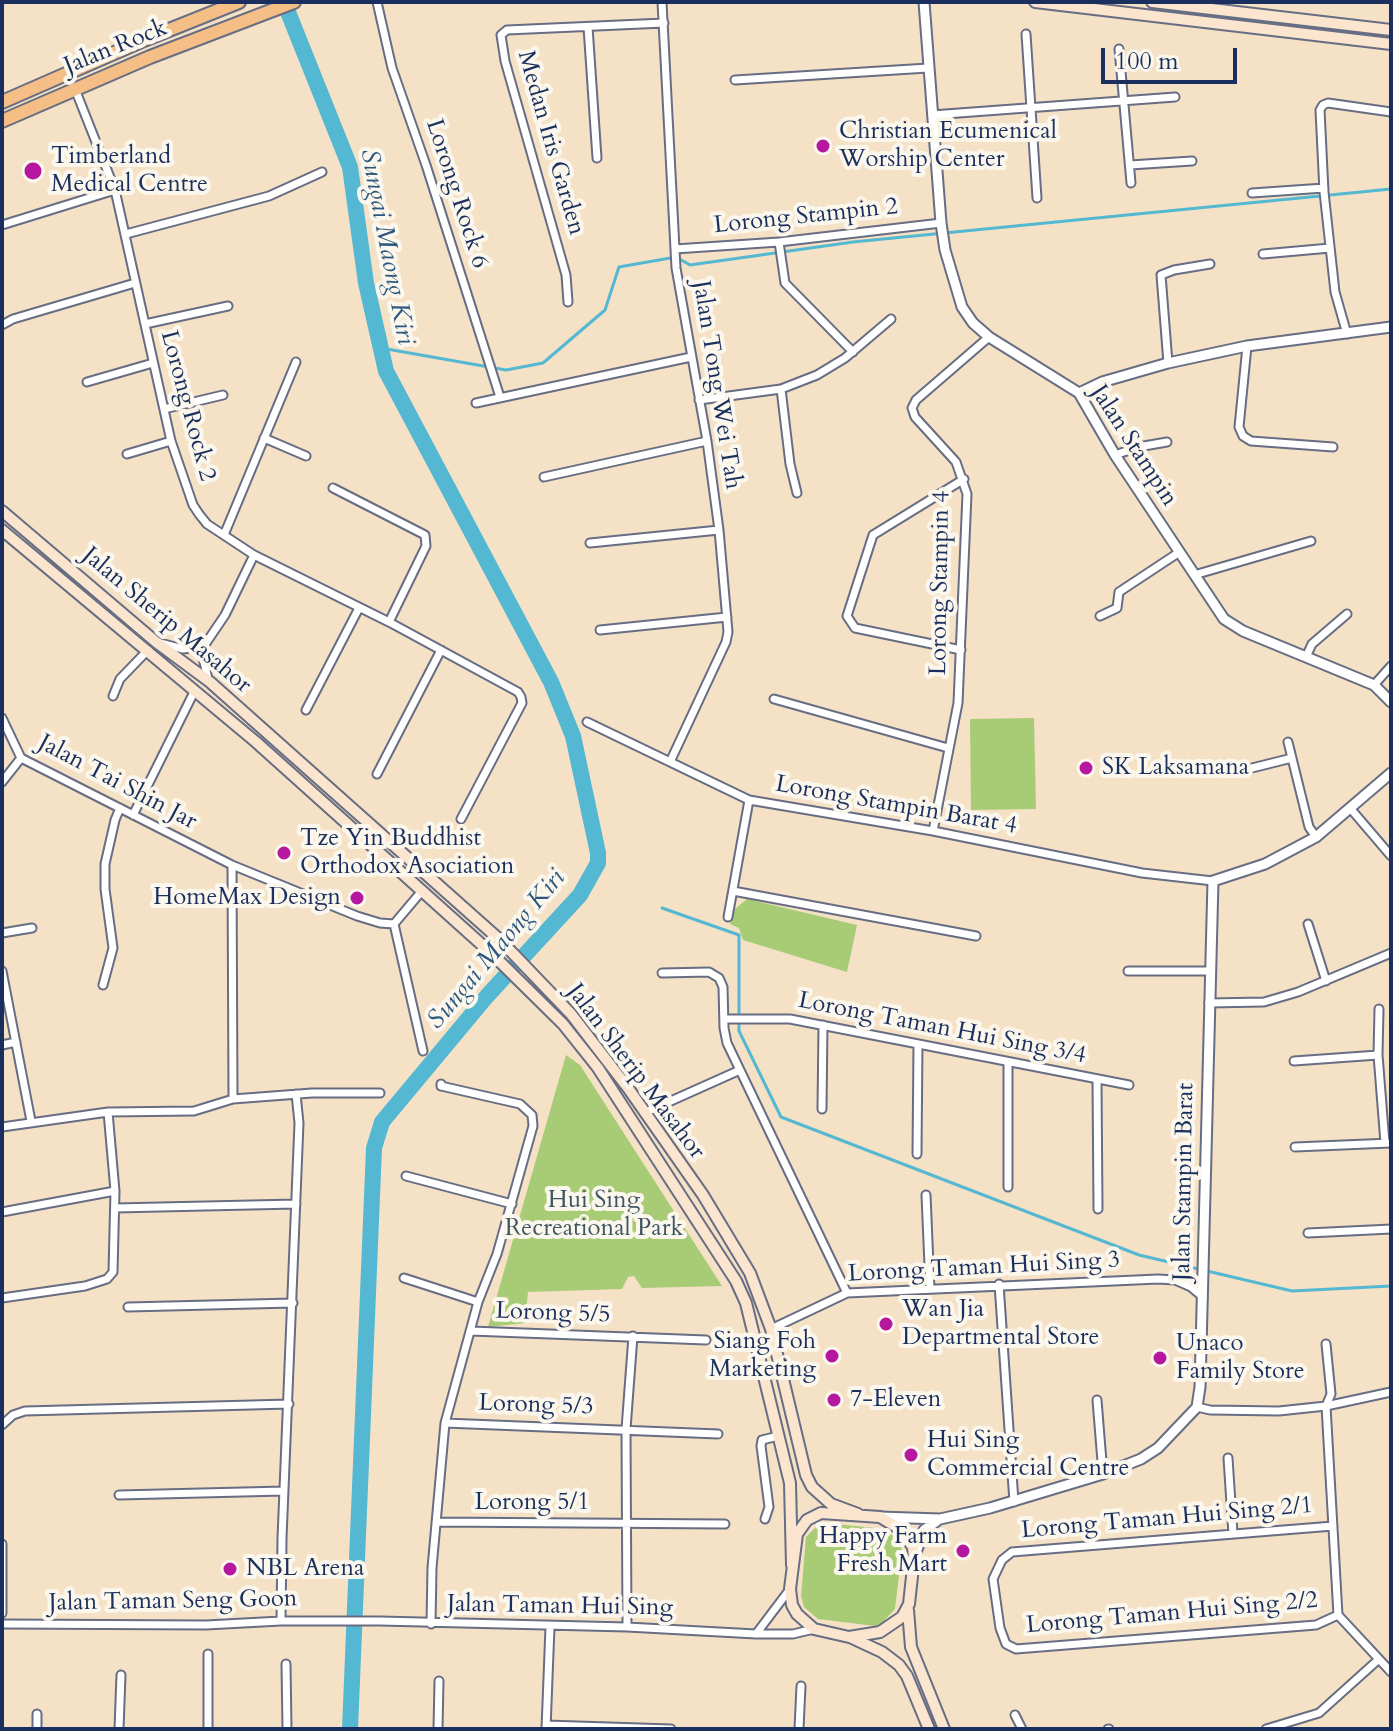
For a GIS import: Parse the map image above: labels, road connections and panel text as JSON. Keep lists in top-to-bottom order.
{
  "streets": {
    "main road": ["Jalan Rock", "Jalan Sherip Masahor"],
    "street": [
      "Medan Iris Garden",
      "Lorong Rock 6",
      "Lorong Stampin 2",
      "Jalan Tong Wei Tah",
      "Lorong Rock 2",
      "Jalan Stampin",
      "Lorong Stampin 4",
      "Jalan Tai Shin Jar",
      "Lorong Stampin Barat 4",
      "Lorong Taman Hui Sing 3/4",
      "Jalan Stampin Barat",
      "Lorong Taman Hui Sing 3",
      "Lorong 5/5",
      "Lorong 5/3",
      "Lorong 5/1",
      "Lorong Taman Hui Sing 2/1",
      "Jalan Taman Seng Goon",
      "Jalan Taman Hui Sing",
      "Lorong Taman Hui Sing 2/2"
    ]
  },
  "crossings": [
    ["Jalan Rock", "Lorong Rock 2"],
    ["Medan Iris Garden", "Jalan Tong Wei Tah"],
    ["Lorong Stampin 2", "Jalan Tong Wei Tah"],
    ["Lorong Stampin 2", "Jalan Stampin"],
    ["Jalan Tong Wei Tah", "Lorong Stampin Barat 4"],
    ["Jalan Stampin", "Lorong Stampin 4"],
    ["Lorong Stampin 4", "Lorong Stampin Barat 4"],
    ["Jalan Sherip Masahor", "Lorong Taman Hui Sing 3"],
    ["Jalan Sherip Masahor", "Jalan Taman Hui Sing"],
    ["Lorong Stampin Barat 4", "Jalan Stampin Barat"],
    ["Jalan Stampin Barat", "Lorong Taman Hui Sing 3"],
    ["Lorong Taman Hui Sing 2/1", "Lorong Taman Hui Sing 2/2"],
    ["Jalan Taman Seng Goon", "Jalan Taman Hui Sing"]
  ],
  "water": ["Sungai Maong Kiri"],
  "parks": ["Hui Sing Recreational Park"],
  "places": [
    "Christian Ecumenical Worship Center",
    "Timberland Medical Centre",
    "SK Laksamana",
    "Tze Yin Buddhist Orthodox Asociation",
    "HomeMax Design",
    "Wan Jia Departmental Store",
    "Siang Foh Marketing",
    "Unaco Family Store",
    "7-Eleven",
    "Hui Sing Commercial Centre",
    "Happy Farm Fresh Mart",
    "NBL Arena"
  ],
  "scale_bar": "100 m"
}
